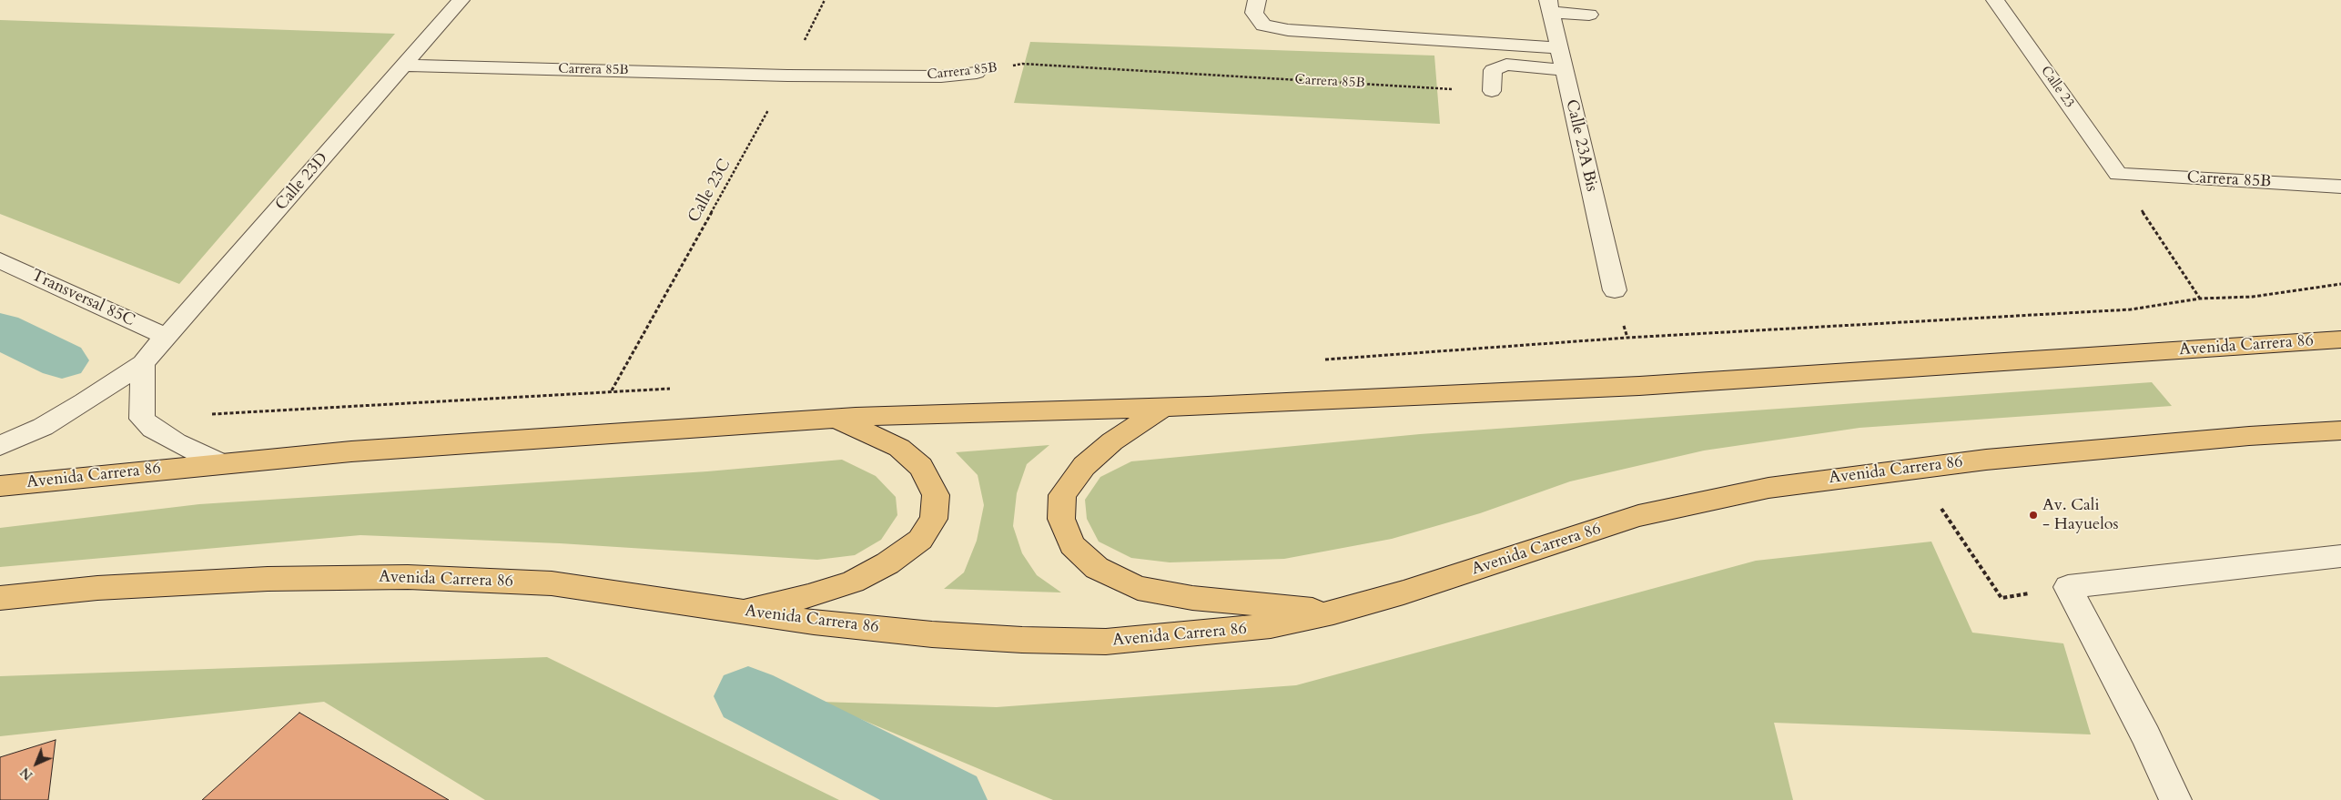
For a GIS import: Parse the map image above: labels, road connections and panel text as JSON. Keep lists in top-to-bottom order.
{
  "streets": {
    "main road": ["Avenida Carrera 86"],
    "street": [
      "Carrera 85B",
      "Calle 23",
      "Calle 23A Bis",
      "Calle 23D",
      "Transversal 85C"
    ],
    "path": ["Calle 23C"]
  },
  "crossings": [
    ["Carrera 85B", "Calle 23"],
    ["Carrera 85B", "Calle 23D"],
    ["Carrera 85B", "Calle 23C"],
    ["Calle 23D", "Transversal 85C"]
  ],
  "places": ["Av. Cali - Hayuelos"],
  "north": "bottom left"
}
